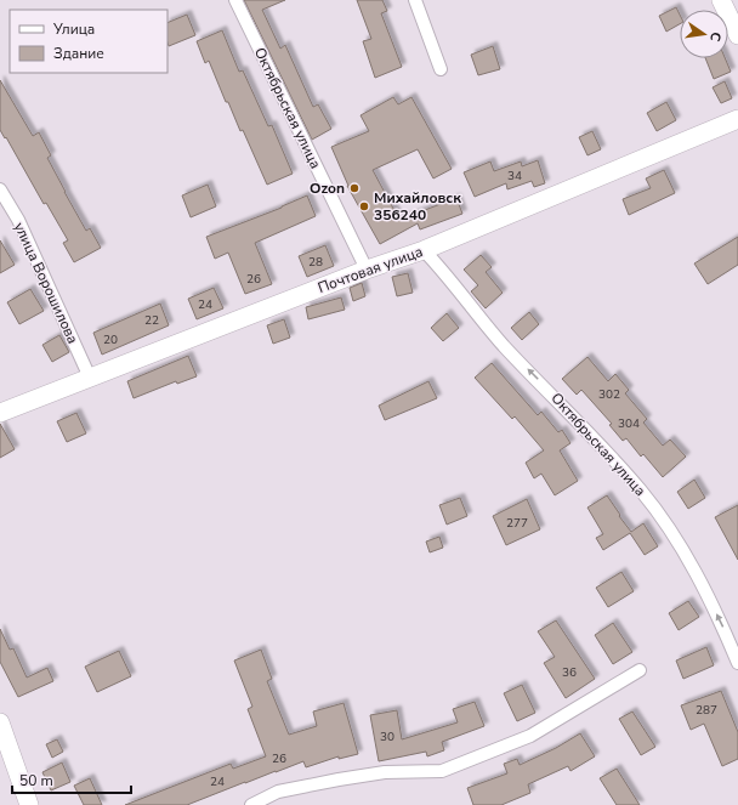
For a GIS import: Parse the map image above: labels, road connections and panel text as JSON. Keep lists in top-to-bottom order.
{
  "streets": {
    "main road": ["Почтовая улица"],
    "street": ["Октябрьская улица", "улица Ворошилова"]
  },
  "crossings": [
    ["Октябрьская улица", "Почтовая улица"],
    ["Почтовая улица", "улица Ворошилова"]
  ],
  "one_way": ["Октябрьская улица"],
  "places": ["Ozon", "Михайловск 356240"],
  "house_numbers": [
    "34",
    "28",
    "26",
    "24",
    "22",
    "20",
    "302",
    "304",
    "277",
    "36",
    "287",
    "30",
    "26",
    "24"
  ],
  "legend": ["Улица", "Здание"],
  "scale_bar": "50 m",
  "north": "right"
}
